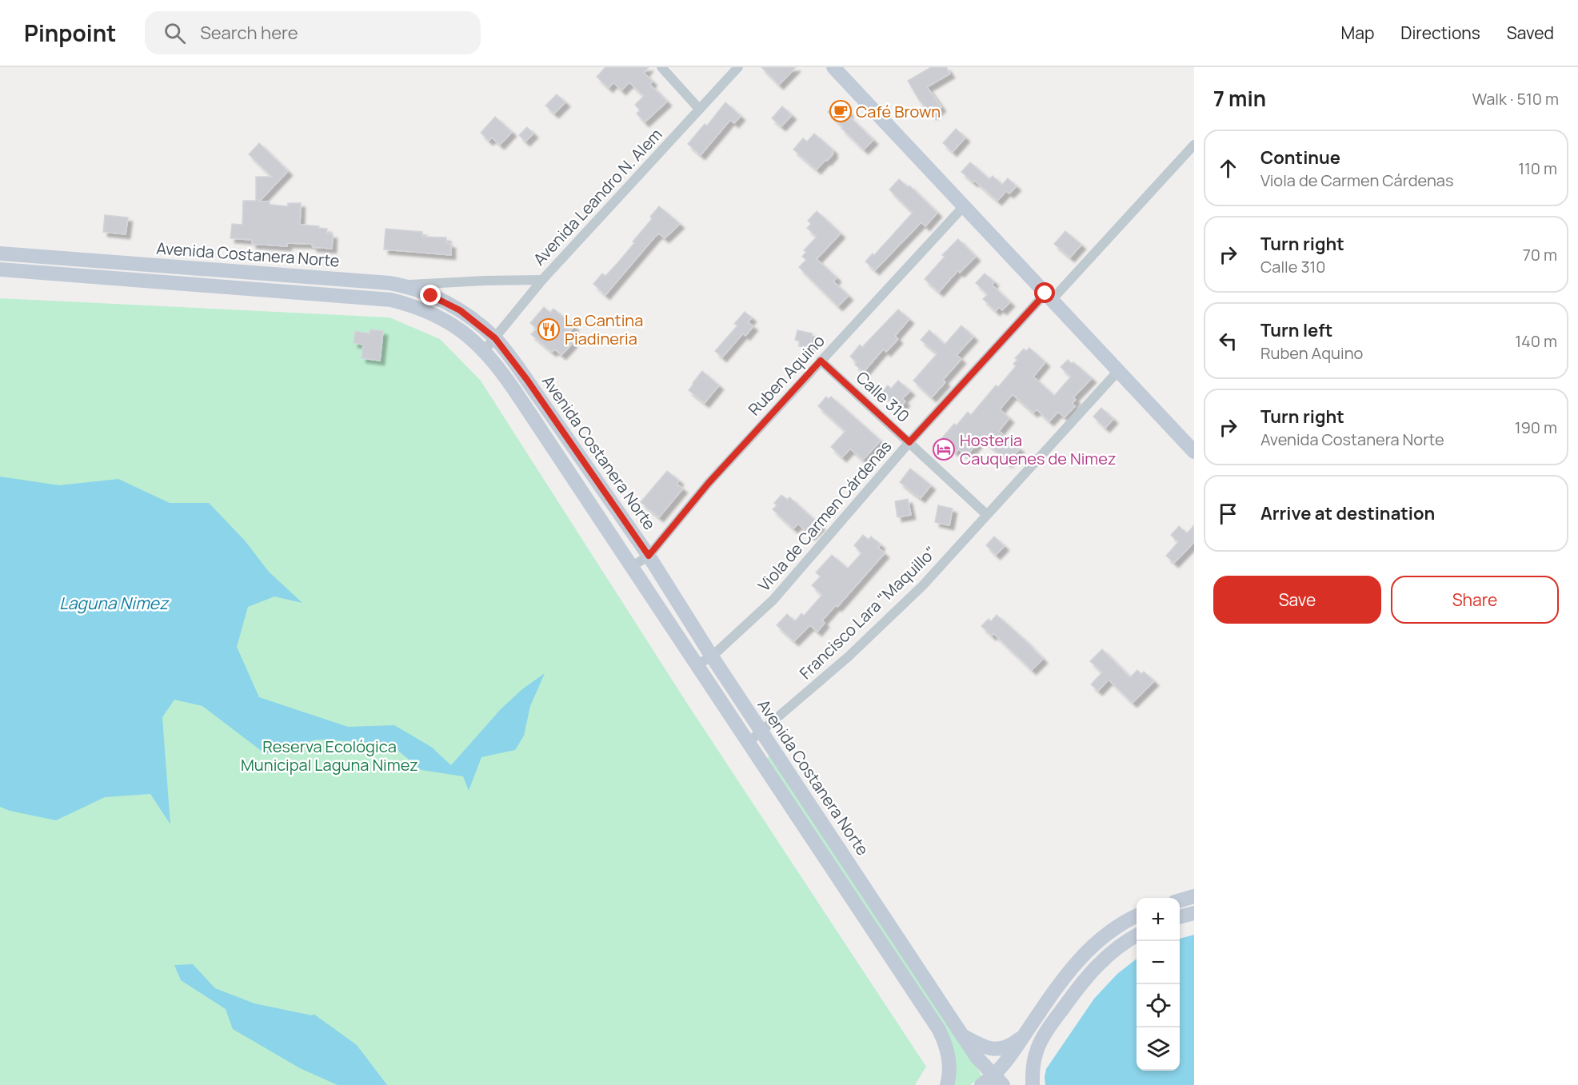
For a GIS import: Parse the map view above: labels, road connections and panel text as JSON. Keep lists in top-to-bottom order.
{
  "streets": {
    "street": [
      "Avenida Leandro N. Alem",
      "Avenida Costanera Norte",
      "Ruben Aquino",
      "Calle 310",
      "Viola de Carmen Cárdenas",
      "Francisco Lara \"Maquillo\""
    ]
  },
  "crossings": [
    ["Avenida Leandro N. Alem", "Avenida Costanera Norte"],
    ["Avenida Costanera Norte", "Ruben Aquino"],
    ["Avenida Costanera Norte", "Viola de Carmen Cárdenas"],
    ["Avenida Costanera Norte", "Francisco Lara \"Maquillo\""],
    ["Ruben Aquino", "Calle 310"],
    ["Calle 310", "Viola de Carmen Cárdenas"],
    ["Calle 310", "Francisco Lara \"Maquillo\""]
  ],
  "water": ["Laguna Nimez"],
  "parks": ["Reserva Ecológica Municipal Laguna Nimez"],
  "places": {
    "cafe": ["Café Brown"],
    "restaurant": ["La Cantina Piadineria"],
    "hotel": ["Hosteria Cauquenes de Nimez"]
  },
  "page": {
    "header": "Pinpoint",
    "search": "Search here",
    "nav": ["Map", "Directions", "Saved"],
    "heading": ["7 min", "Walk · 510 m"],
    "list": [
      ["Continue", "Viola de Carmen Cárdenas", "110 m"],
      ["Turn right", "Calle 310", "70 m"],
      ["Turn left", "Ruben Aquino", "140 m"],
      ["Turn right", "Avenida Costanera Norte", "190 m"],
      "Arrive at destination"
    ],
    "buttons": ["Save", "Share"],
    "map_buttons": ["+", "−"]
  }
}
